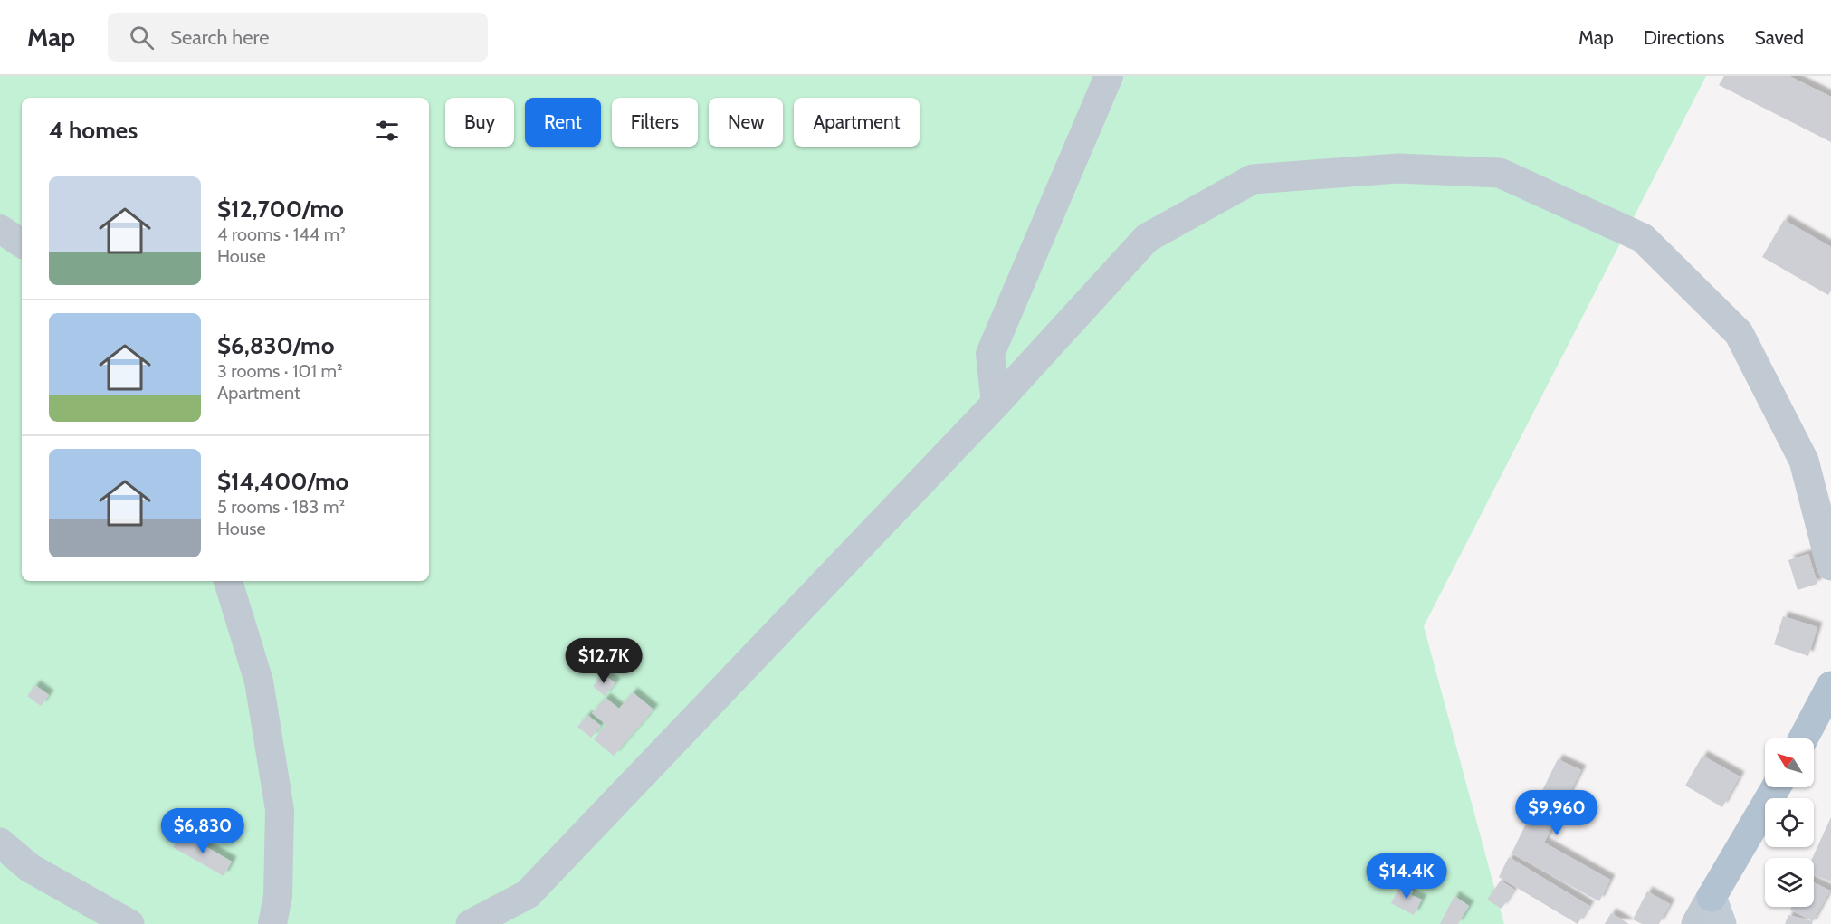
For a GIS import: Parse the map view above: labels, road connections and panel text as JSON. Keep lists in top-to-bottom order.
{
  "north": "top left",
  "page": {
    "header": "Map",
    "search": "Search here",
    "nav": ["Map", "Directions", "Saved"],
    "chip": [
      "Buy",
      "Rent",
      "Filters",
      "New",
      "Apartment"
    ],
    "heading": "4 homes",
    "list": [
      {
        "name": "$12,700/mo",
        "note": "4 rooms · 144 m² · House"
      },
      {
        "name": "$6,830/mo",
        "note": "3 rooms · 101 m² · Apartment"
      },
      {
        "name": "$14,400/mo",
        "note": "5 rooms · 183 m² · House"
      }
    ],
    "price": [
      "$12.7K",
      "$9,960",
      "$6,830",
      "$14.4K"
    ]
  }
}
